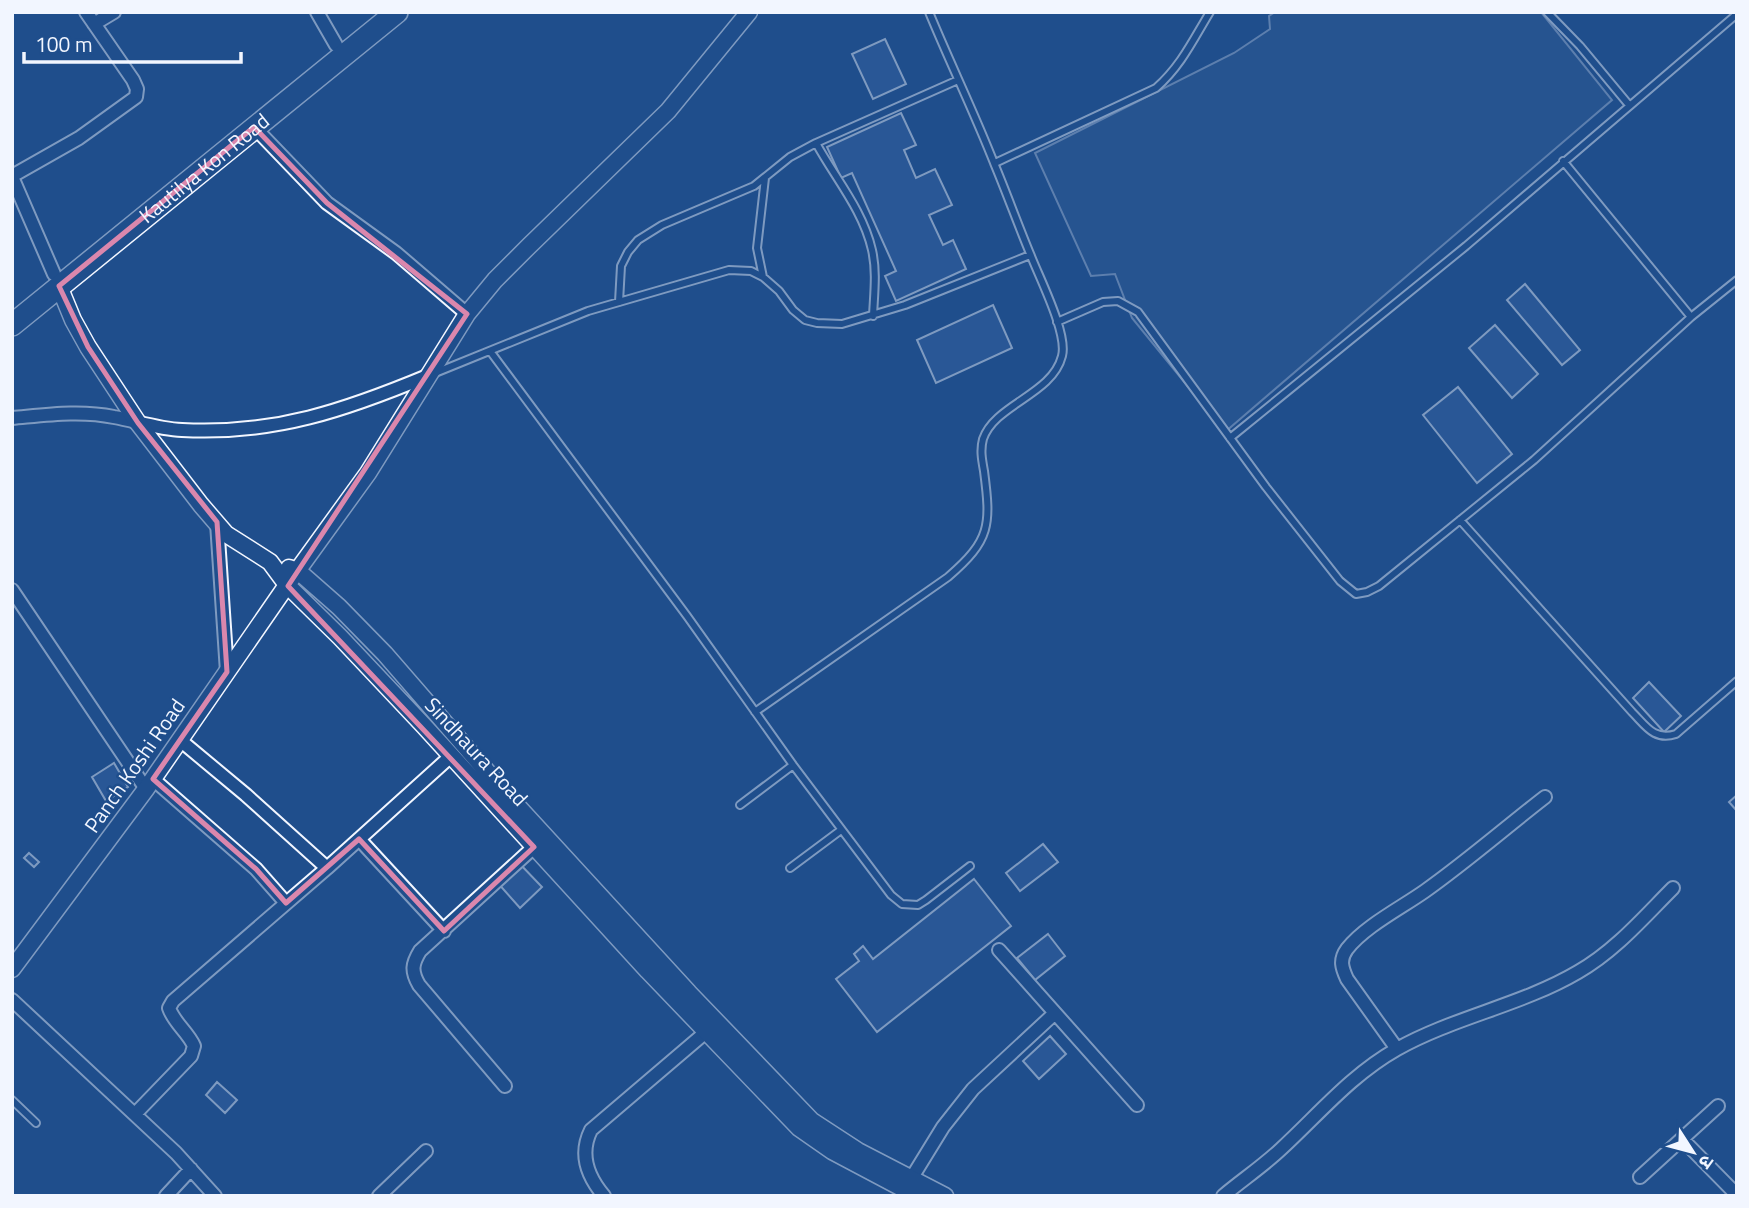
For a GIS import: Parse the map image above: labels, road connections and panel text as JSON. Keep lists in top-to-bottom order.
{
  "streets": {
    "highway": ["Kautilya Kon Road"],
    "street": ["Sindhaura Road", "Panch Koshi Road"]
  },
  "crossings": [
    ["Kautilya Kon Road", "Sindhaura Road"],
    ["Sindhaura Road", "Panch Koshi Road"]
  ],
  "scale_bar": "100 m",
  "north": "bottom right"
}
